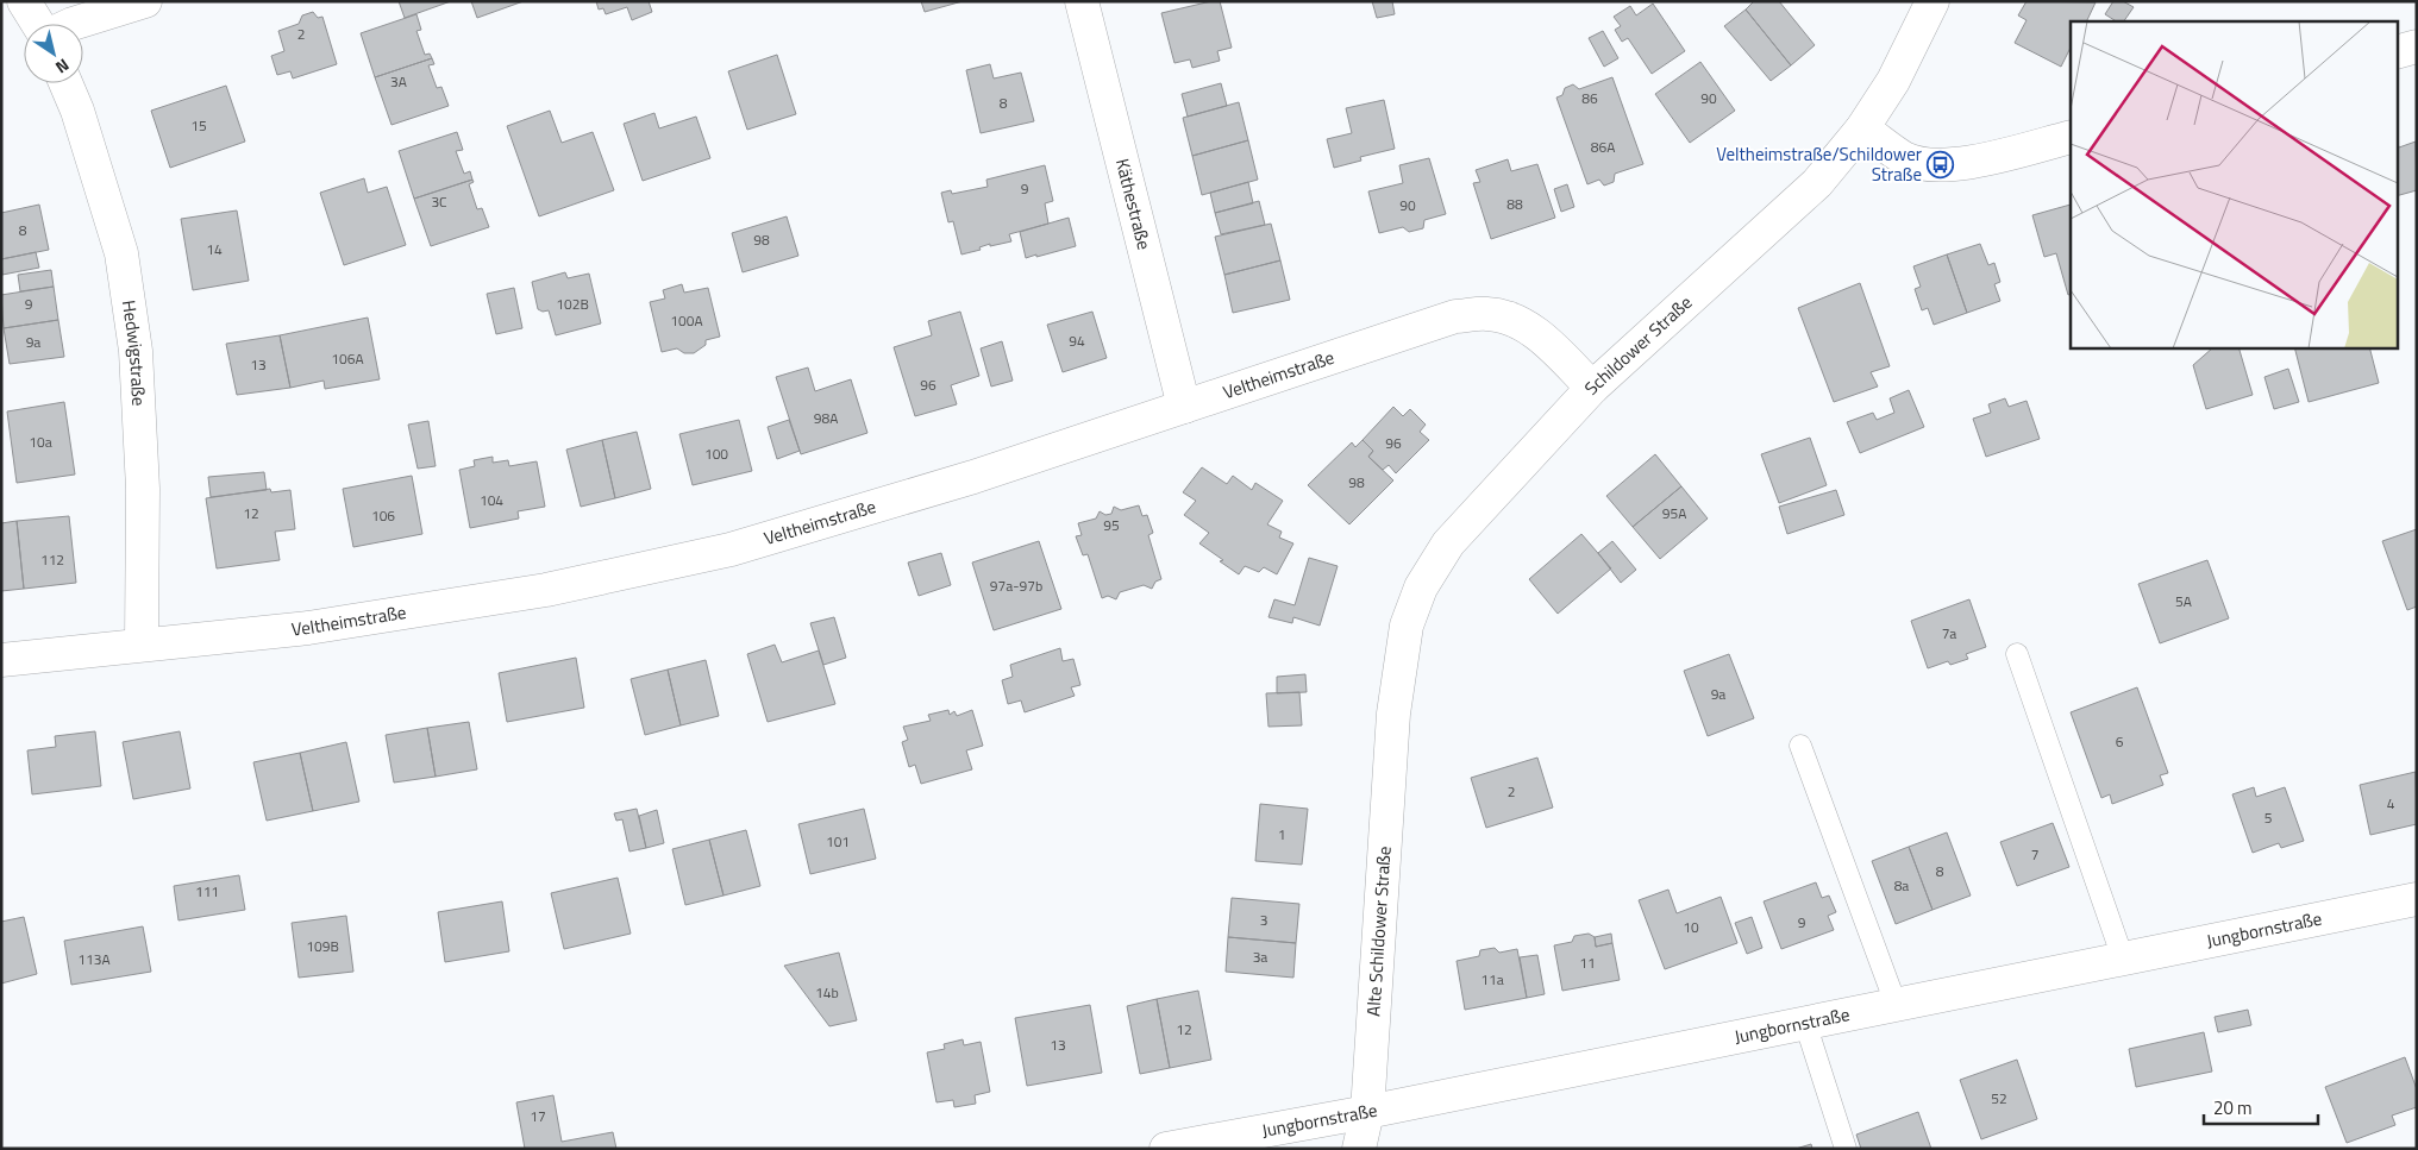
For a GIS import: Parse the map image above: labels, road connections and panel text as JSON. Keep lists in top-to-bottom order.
{
  "streets": {
    "street": [
      "Käthestraße",
      "Schildower Straße",
      "Hedwigstraße",
      "Veltheimstraße",
      "Jungbornstraße",
      "Alte Schildower Straße"
    ]
  },
  "crossings": [
    ["Käthestraße", "Veltheimstraße"],
    ["Schildower Straße", "Veltheimstraße"],
    ["Schildower Straße", "Alte Schildower Straße"],
    ["Hedwigstraße", "Veltheimstraße"],
    ["Jungbornstraße", "Alte Schildower Straße"]
  ],
  "places": {
    "bus stop": ["Veltheimstraße/Schildower Straße"]
  },
  "house_numbers": [
    "2",
    "3A",
    "86",
    "90",
    "8",
    "15",
    "86A",
    "9",
    "3C",
    "88",
    "90",
    "8",
    "98",
    "14",
    "9",
    "102B",
    "100A",
    "94",
    "9a",
    "106A",
    "13",
    "96",
    "98A",
    "10a",
    "96",
    "100",
    "98",
    "104",
    "12",
    "95A",
    "106",
    "95",
    "112",
    "97a-97b",
    "5A",
    "7a",
    "9a",
    "6",
    "2",
    "4",
    "5",
    "1",
    "101",
    "7",
    "8",
    "8a",
    "111",
    "3",
    "9",
    "10",
    "109B",
    "3a",
    "113A",
    "11",
    "11a",
    "14b",
    "12",
    "13",
    "52",
    "17"
  ],
  "scale_bar": "20 m",
  "north": "bottom right"
}
